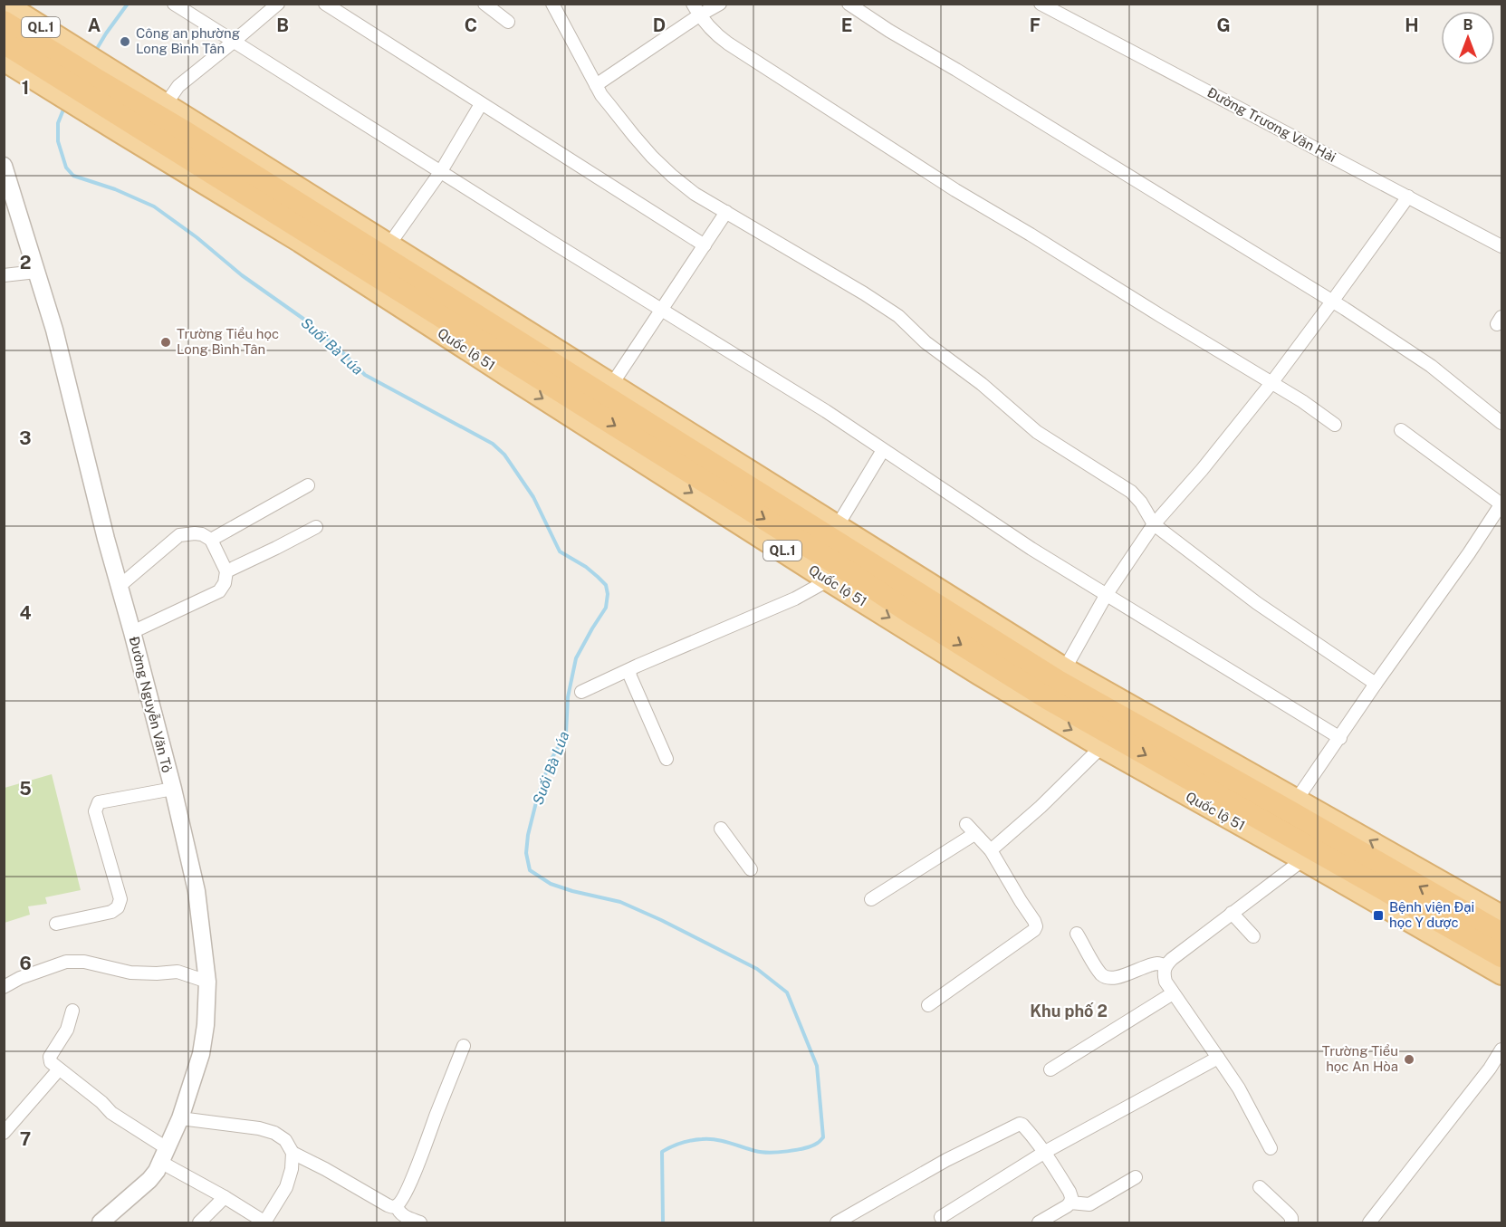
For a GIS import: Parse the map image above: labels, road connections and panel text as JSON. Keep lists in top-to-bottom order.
{
  "streets": {
    "highway": ["QL.1", "Quốc lộ 51"],
    "street": ["Đường Trương Văn Hải", "Đường Nguyễn Văn Tỏ"]
  },
  "crossings": [
    ["QL.1", "Quốc lộ 51"]
  ],
  "districts": ["Khu phố 2"],
  "water": ["Suối Bà Lúa"],
  "places": {
    "other": ["Công an phường Long Bình Tân", "Trường Tiểu học Long Bình Tân", "Trường Tiểu học An Hòa"],
    "transit": ["Bệnh viện Đại học Y dược"]
  },
  "north": "top",
  "grid": {
    "columns": [
      "A",
      "B",
      "C",
      "D",
      "E",
      "F",
      "G",
      "H"
    ],
    "rows": [
      "1",
      "2",
      "3",
      "4",
      "5",
      "6",
      "7"
    ]
  }
}
